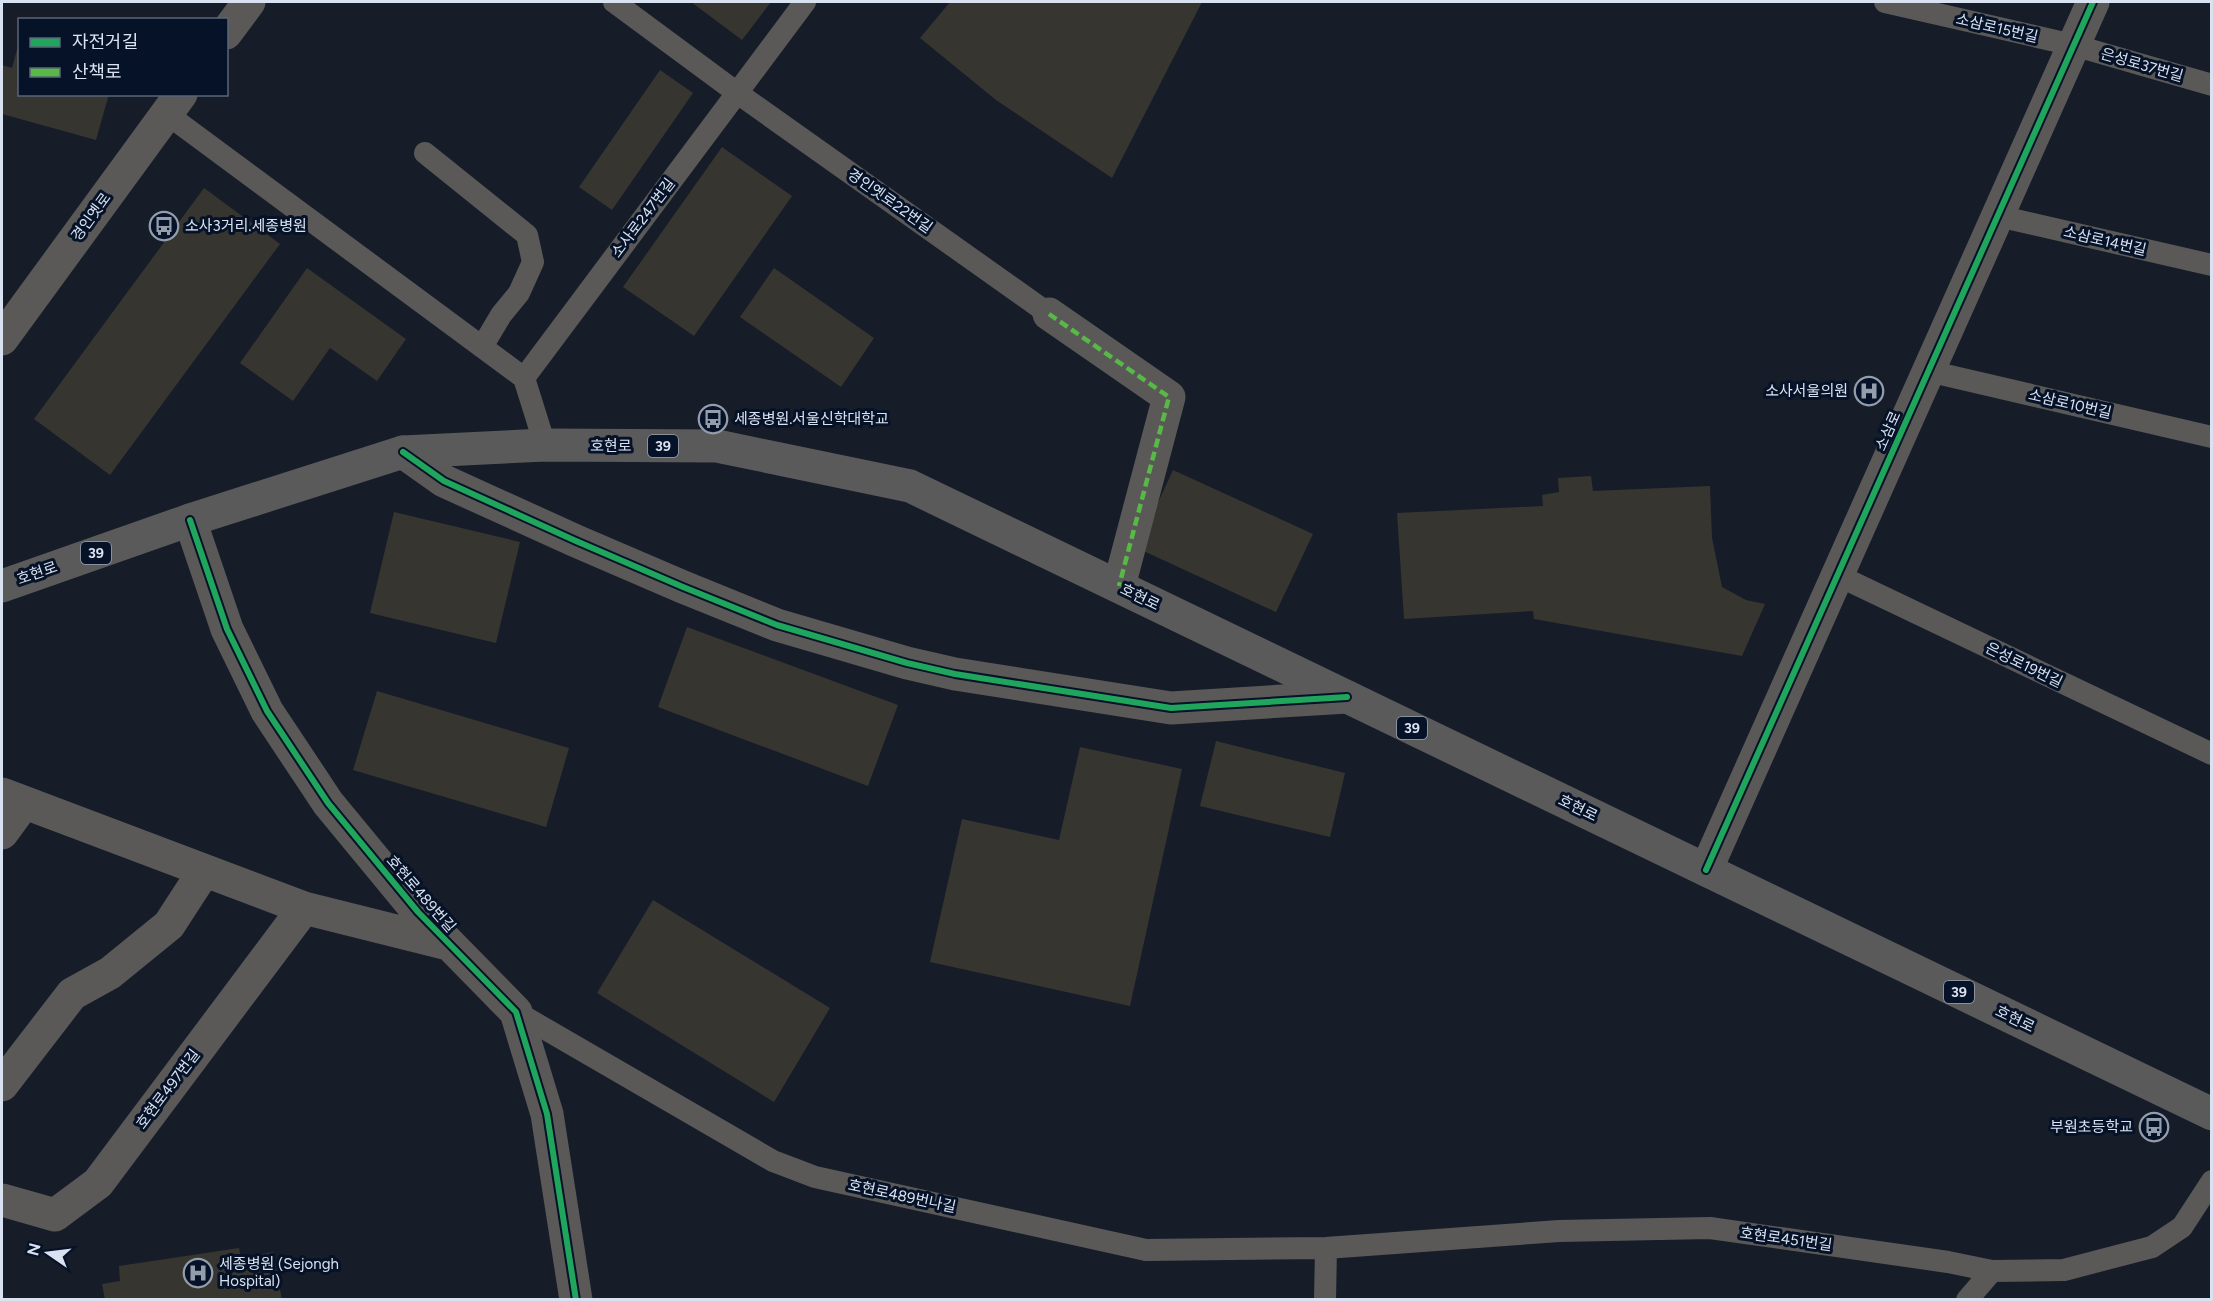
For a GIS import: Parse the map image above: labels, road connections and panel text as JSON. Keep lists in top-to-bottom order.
{
  "streets": {
    "main road": ["호현로", "39"],
    "street": [
      "경인옛로22번길",
      "경인옛로",
      "소삼로",
      "호현로489번길",
      "호현로497번길"
    ],
    "lane": [
      "소삼로15번길",
      "은성로37번길",
      "소사로247번길",
      "소삼로14번길",
      "소삼로10번길",
      "은성로19번길",
      "호현로489번나길",
      "호현로451번길"
    ]
  },
  "crossings": [
    ["소삼로15번길", "은성로37번길"],
    ["소삼로15번길", "소삼로"],
    ["은성로37번길", "소삼로"],
    ["경인옛로22번길", "소사로247번길"],
    ["경인옛로22번길", "호현로"],
    ["소삼로14번길", "소삼로"],
    ["소삼로10번길", "소삼로"],
    ["소삼로", "호현로"],
    ["소삼로", "은성로19번길"],
    ["호현로", "호현로489번길"],
    ["호현로489번길", "호현로489번나길"],
    ["호현로489번나길", "호현로451번길"]
  ],
  "places": {
    "bus stop": ["소사3거리.세종병원", "세종병원.서울신학대학교", "부원초등학교"],
    "hospital": ["소사서울의원", "세종병원 (Sejongh Hospital)"]
  },
  "legend": ["자전거길", "산책로"],
  "north": "left"
}
